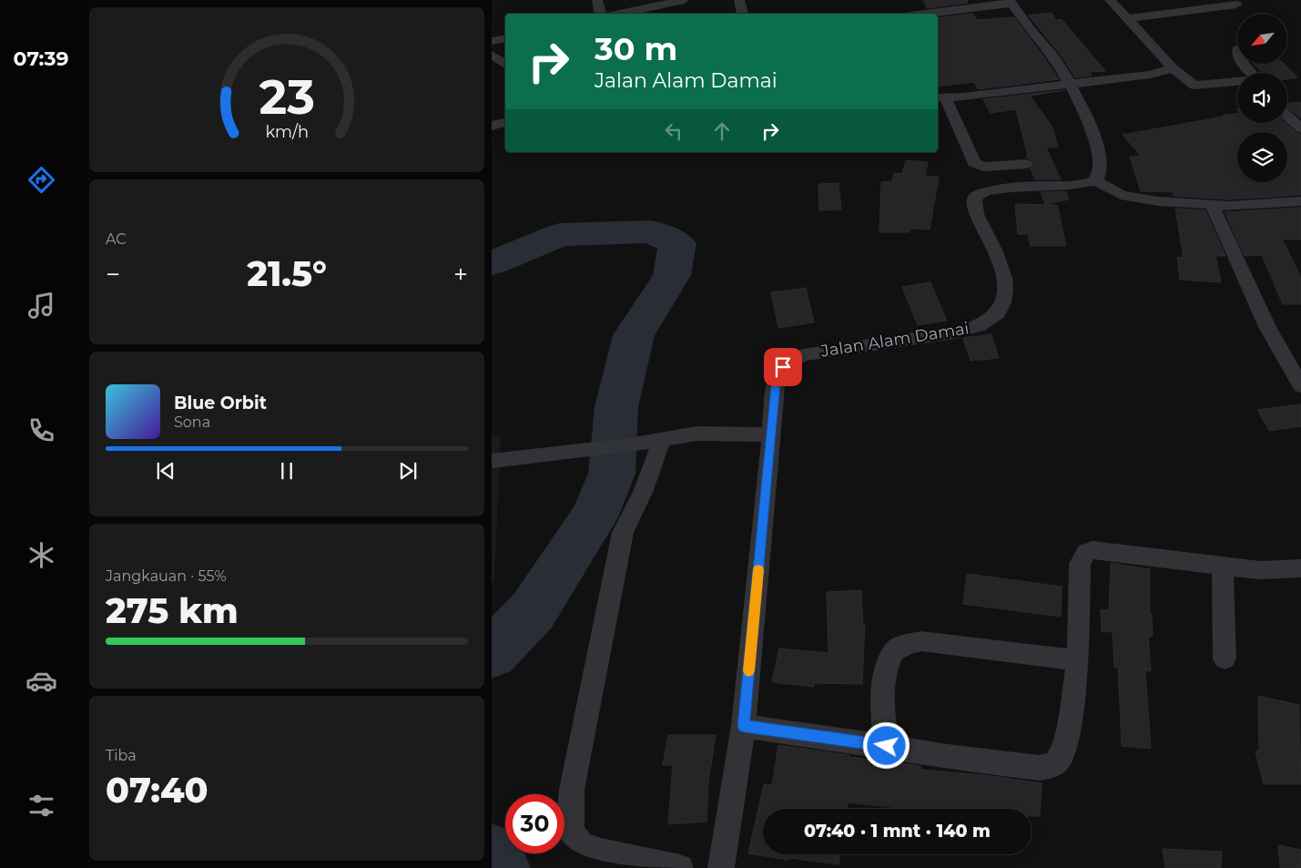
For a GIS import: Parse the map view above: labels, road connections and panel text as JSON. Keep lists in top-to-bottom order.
{
  "streets": {
    "street": ["Jalan Alam Damai"]
  },
  "north": "bottom left",
  "page": {
    "tabs": "07:39",
    "turn": ["30 m", "Jalan Alam Damai"],
    "tile": [
      "AC",
      ["Jangkauan · 55%", "275 km"],
      ["Tiba", "07:40"]
    ],
    "heat": ["−", "21.5°", "+"],
    "song": ["Blue Orbit", "Sona"],
    "limit": "30",
    "trip": "07:40 · 1 mnt · 140 m",
    "gauge": ["23", "km/h"]
  }
}
